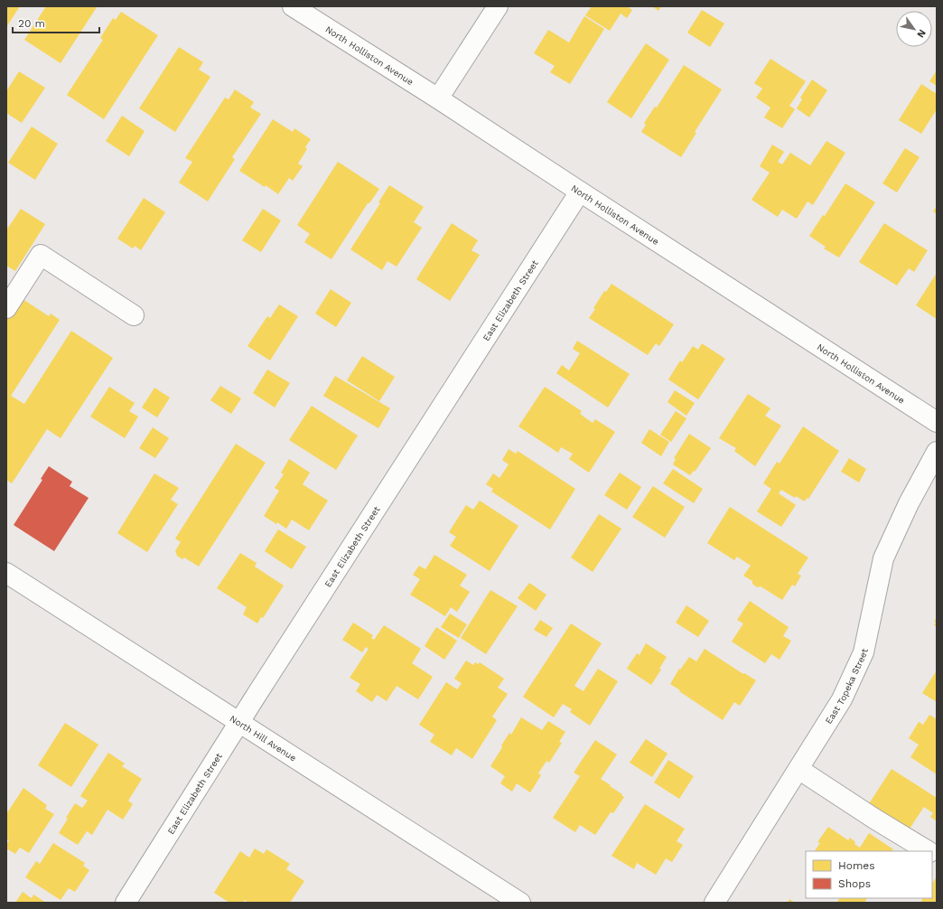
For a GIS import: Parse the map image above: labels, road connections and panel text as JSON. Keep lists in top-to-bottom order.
{
  "streets": {
    "street": [
      "North Holliston Avenue",
      "East Elizabeth Street",
      "East Topeka Street",
      "North Hill Avenue"
    ]
  },
  "crossings": [
    ["North Holliston Avenue", "East Elizabeth Street"],
    ["East Elizabeth Street", "North Hill Avenue"]
  ],
  "legend": ["Homes", "Shops"],
  "scale_bar": "20 m",
  "north": "bottom right"
}
